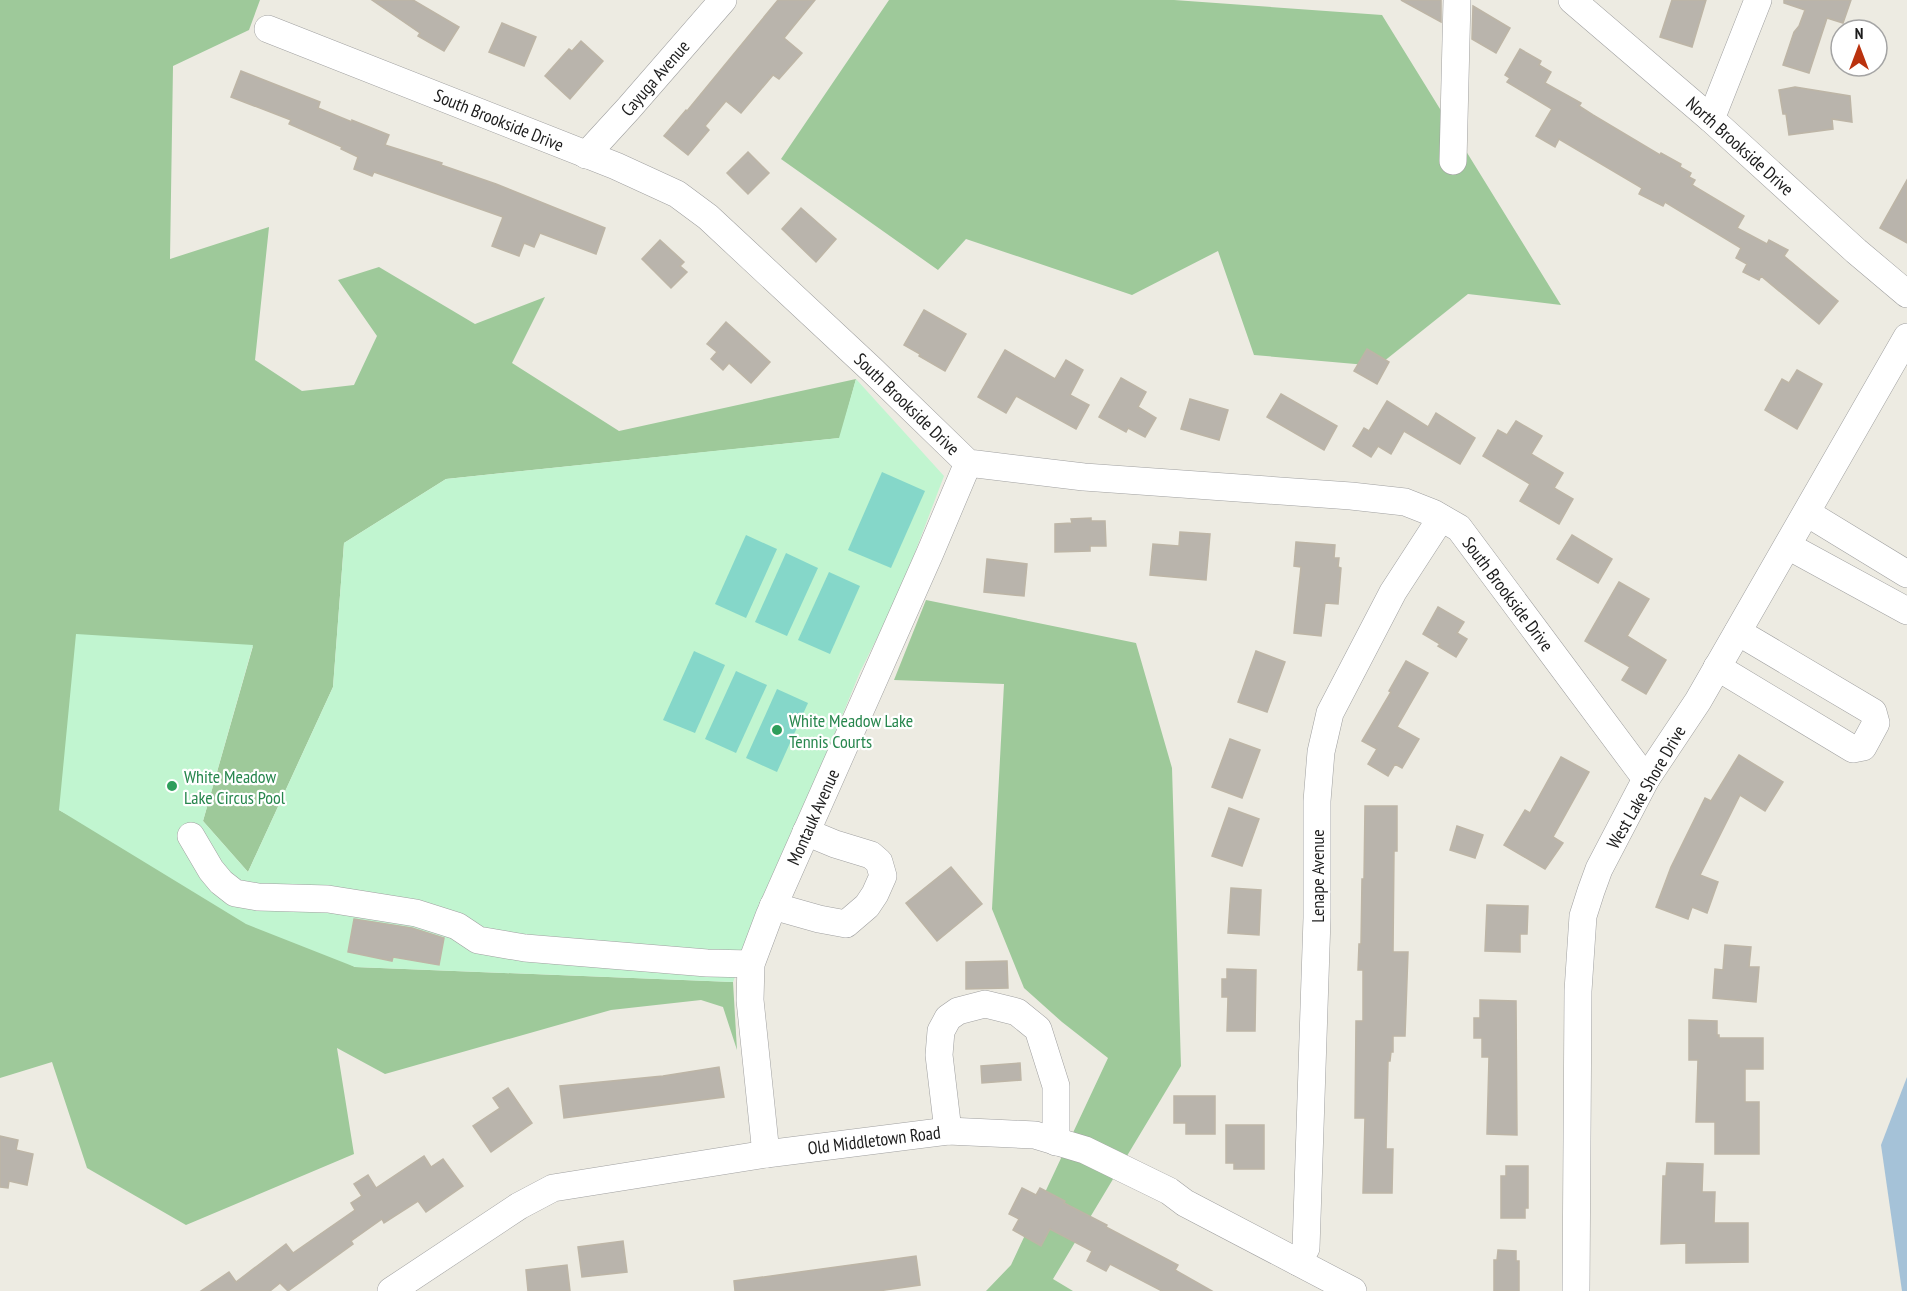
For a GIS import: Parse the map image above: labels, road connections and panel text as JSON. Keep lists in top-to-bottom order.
{
  "streets": {
    "street": [
      "Cayuga Avenue",
      "South Brookside Drive",
      "North Brookside Drive",
      "West Lake Shore Drive",
      "Montauk Avenue",
      "Lenape Avenue",
      "Old Middletown Road"
    ]
  },
  "crossings": [
    ["Cayuga Avenue", "South Brookside Drive"],
    ["South Brookside Drive", "West Lake Shore Drive"],
    ["South Brookside Drive", "Montauk Avenue"],
    ["South Brookside Drive", "Lenape Avenue"],
    ["Montauk Avenue", "Old Middletown Road"],
    ["Lenape Avenue", "Old Middletown Road"]
  ],
  "places": ["White Meadow Lake Tennis Courts", "White Meadow Lake Circus Pool"],
  "north": "top"
}
